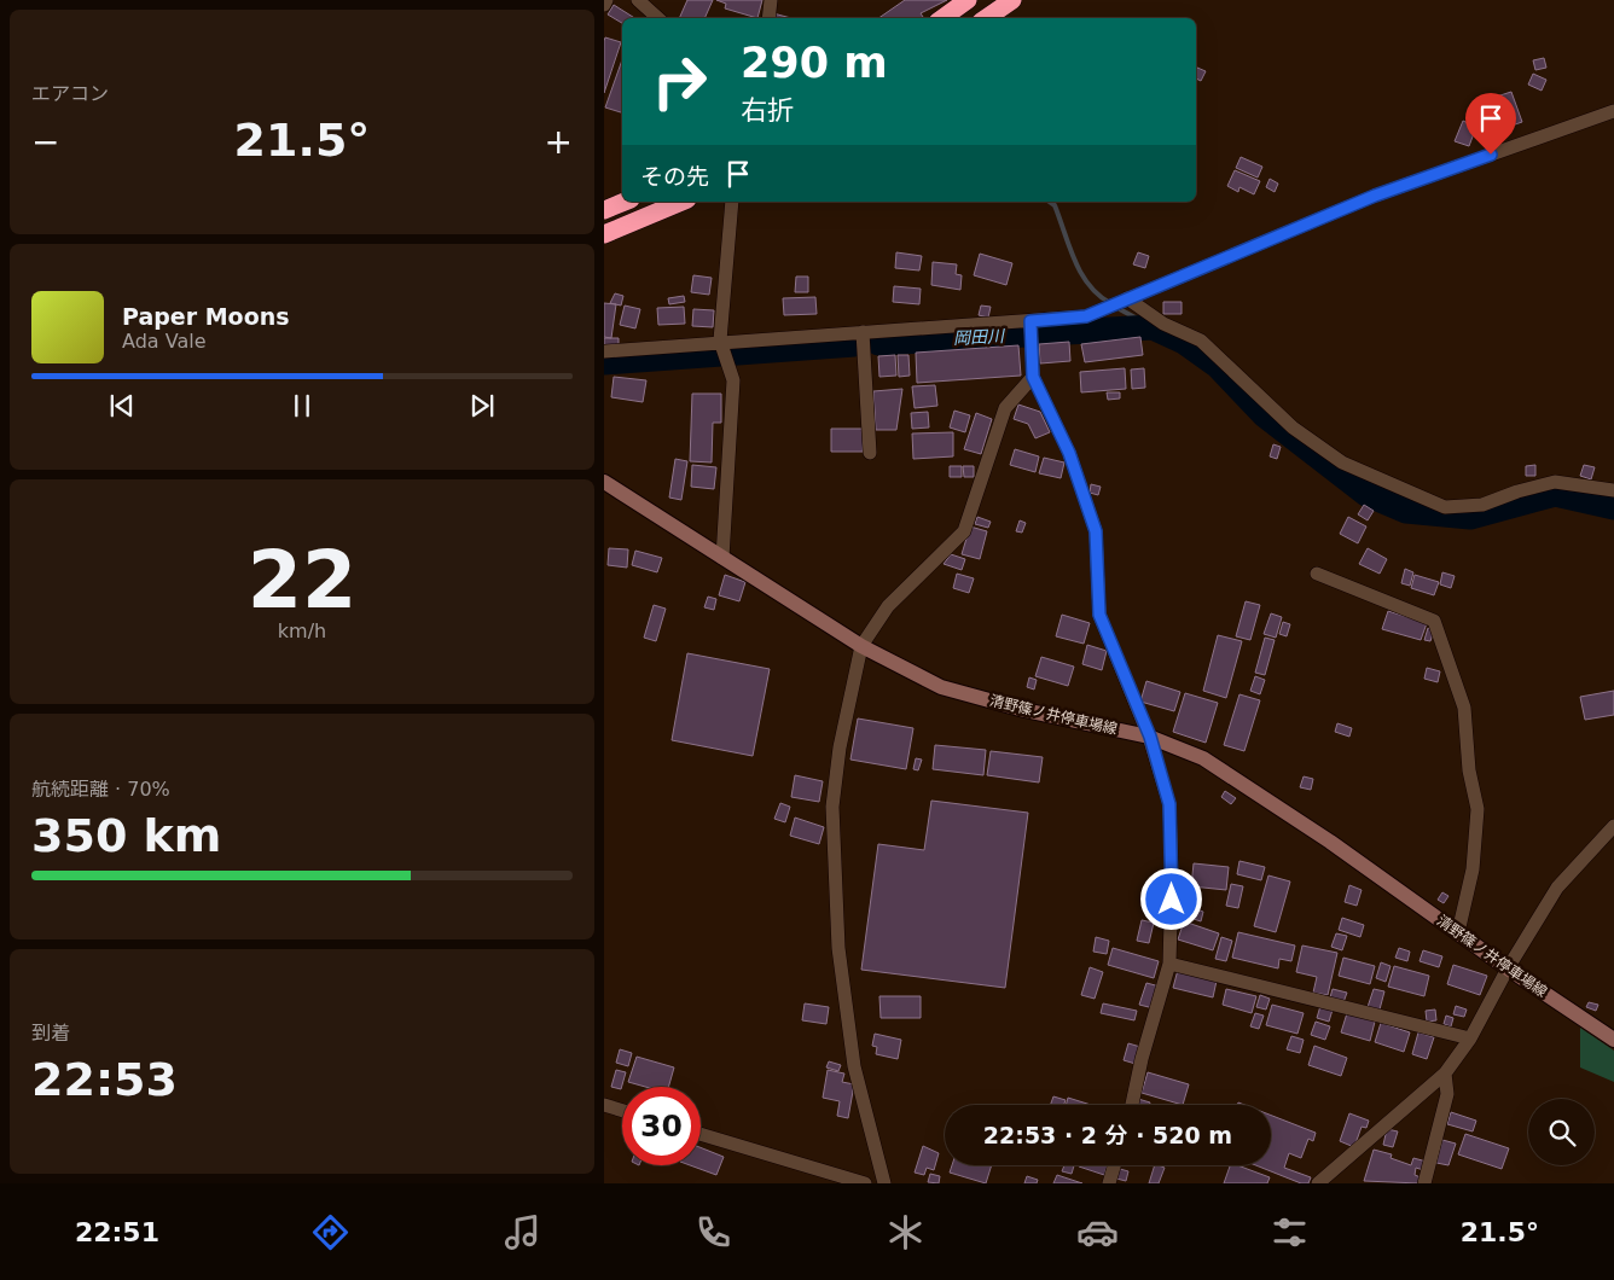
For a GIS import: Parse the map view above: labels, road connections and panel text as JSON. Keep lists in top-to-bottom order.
{
  "streets": {
    "main road": ["清野篠ノ井停車場線"]
  },
  "water": ["岡田川"],
  "page": {
    "tile": [
      "エアコン",
      ["22", "km/h"],
      ["航続距離 · 70%", "350 km"],
      ["到着", "22:53"]
    ],
    "turn": ["290 m", "右折"],
    "heat": ["−", "21.5°", "+"],
    "then": "その先",
    "song": ["Paper Moons", "Ada Vale"],
    "limit": "30",
    "trip": "22:53 · 2 分 · 520 m",
    "tabs": ["22:51", "21.5°"]
  }
}
